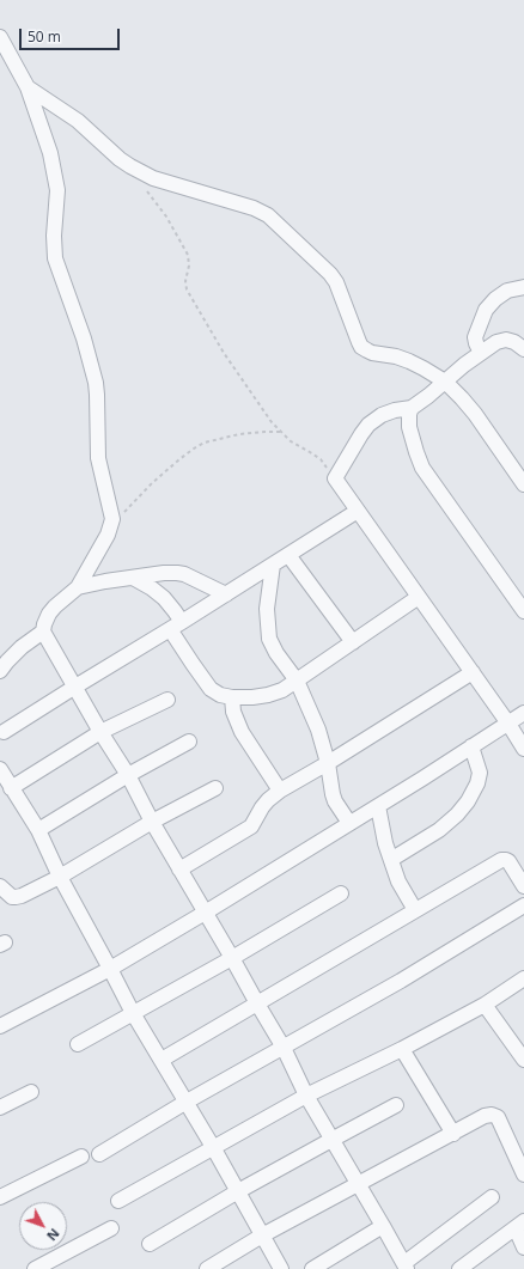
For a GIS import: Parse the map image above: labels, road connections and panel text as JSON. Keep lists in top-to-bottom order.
{
  "scale_bar": "50 m",
  "north": "bottom right"
}
